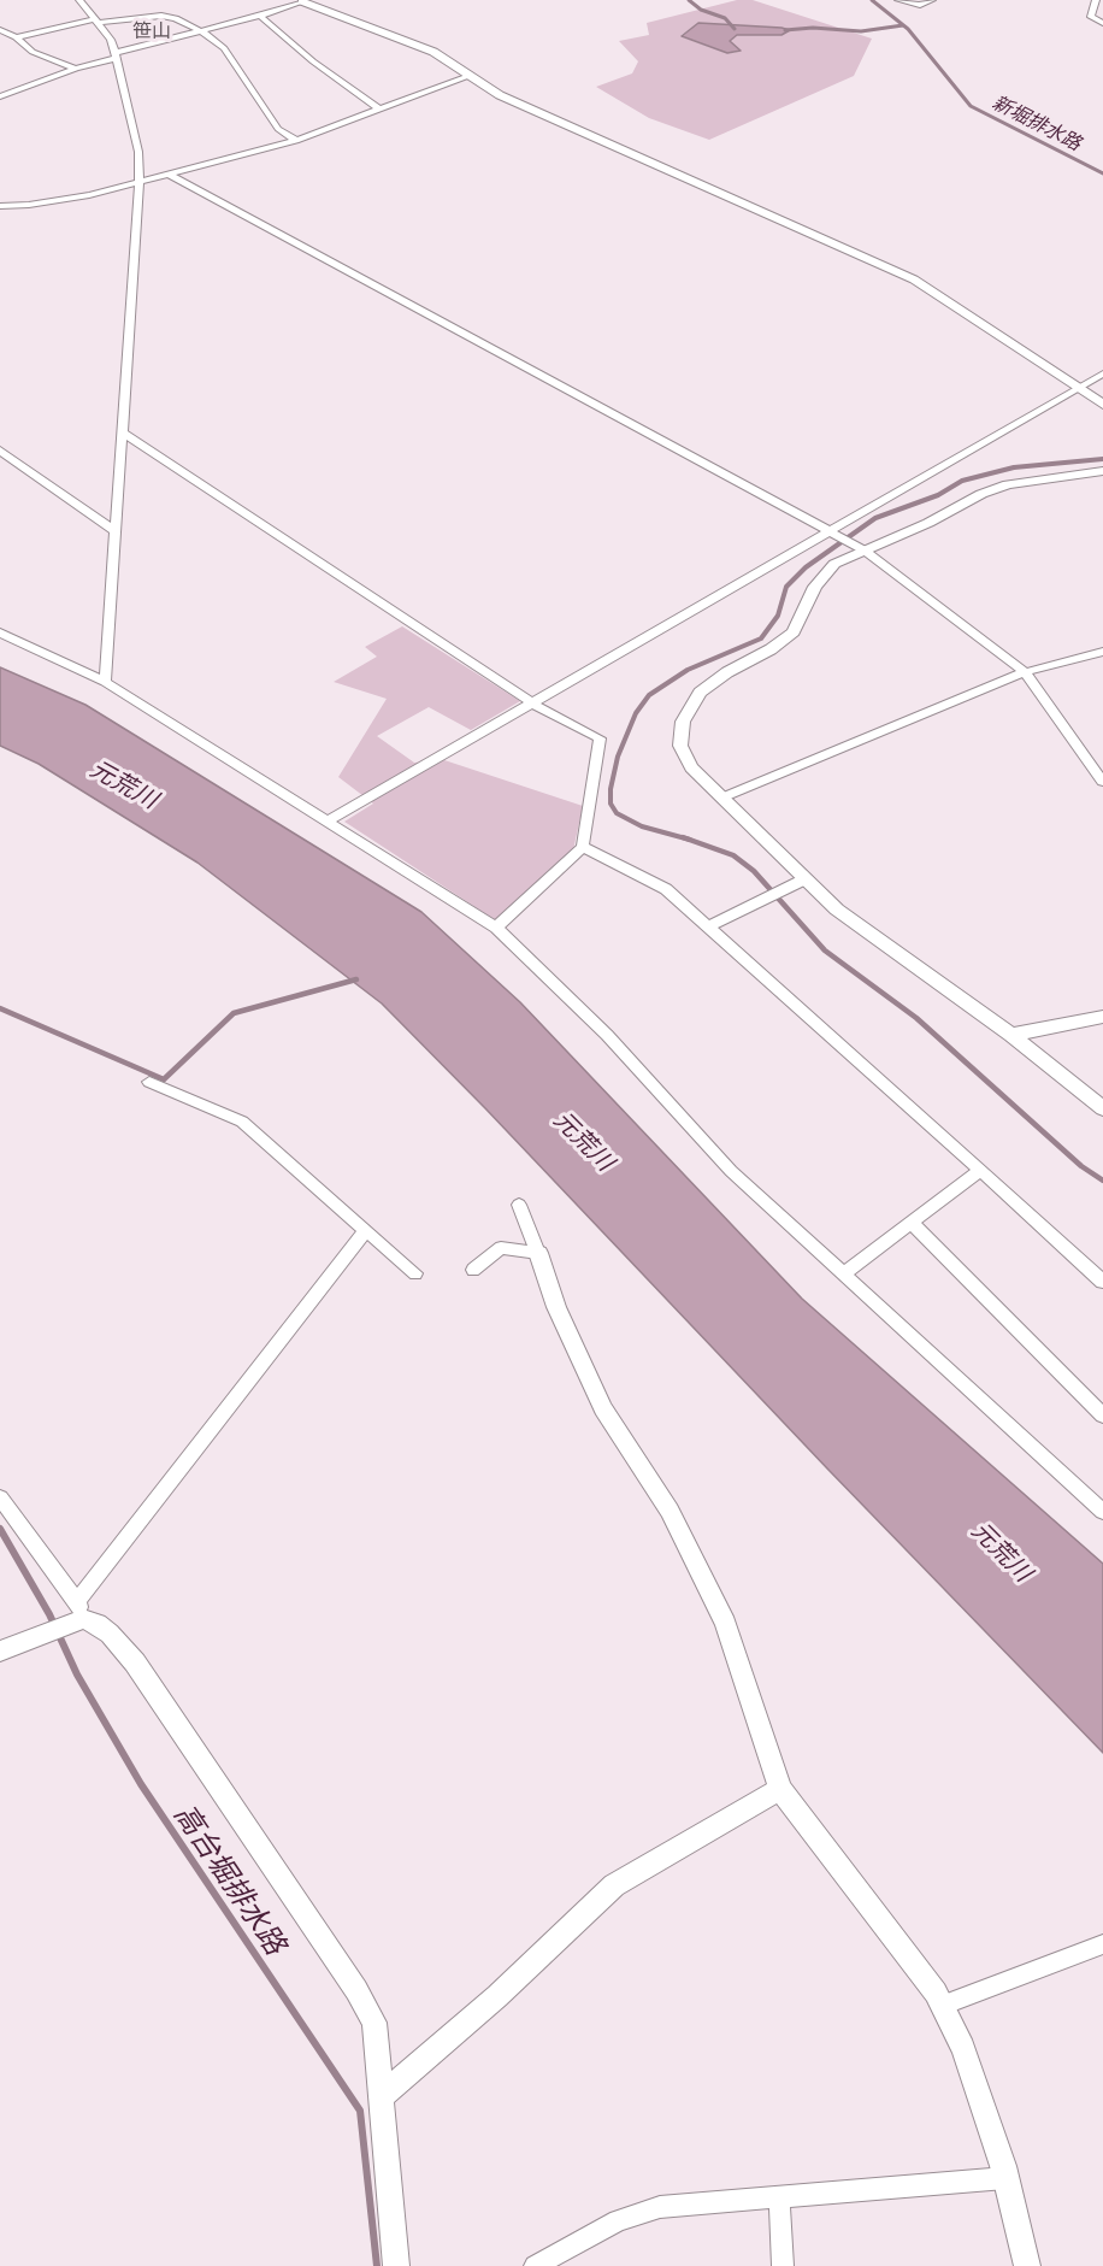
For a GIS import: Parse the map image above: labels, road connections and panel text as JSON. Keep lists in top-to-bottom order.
{
  "districts": ["笹山"],
  "water": ["新堀排水路", "元荒川", "高台堀排水路"]
}
